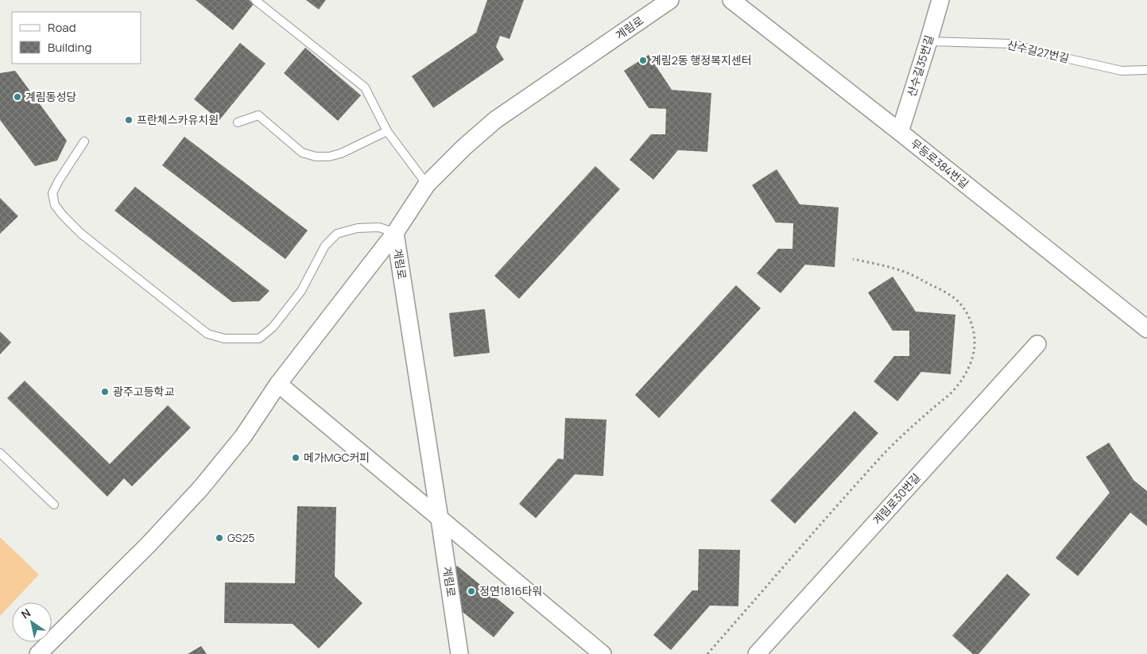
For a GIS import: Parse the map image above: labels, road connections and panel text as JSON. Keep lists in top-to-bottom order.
{
  "streets": {
    "street": [
      "계림로",
      "산수길35번길",
      "무등로384번길",
      "계림로30번길"
    ],
    "lane": ["산수길27번길"]
  },
  "crossings": [
    ["산수길27번길", "산수길35번길"],
    ["산수길35번길", "무등로384번길"]
  ],
  "places": [
    "계림2동 행정복지센터",
    "계림동성당",
    "프란체스카유치원",
    "광주고등학교",
    "메가MGC커피",
    "GS25",
    "정연1816타워"
  ],
  "legend": ["Road", "Building"],
  "north": "top left"
}
